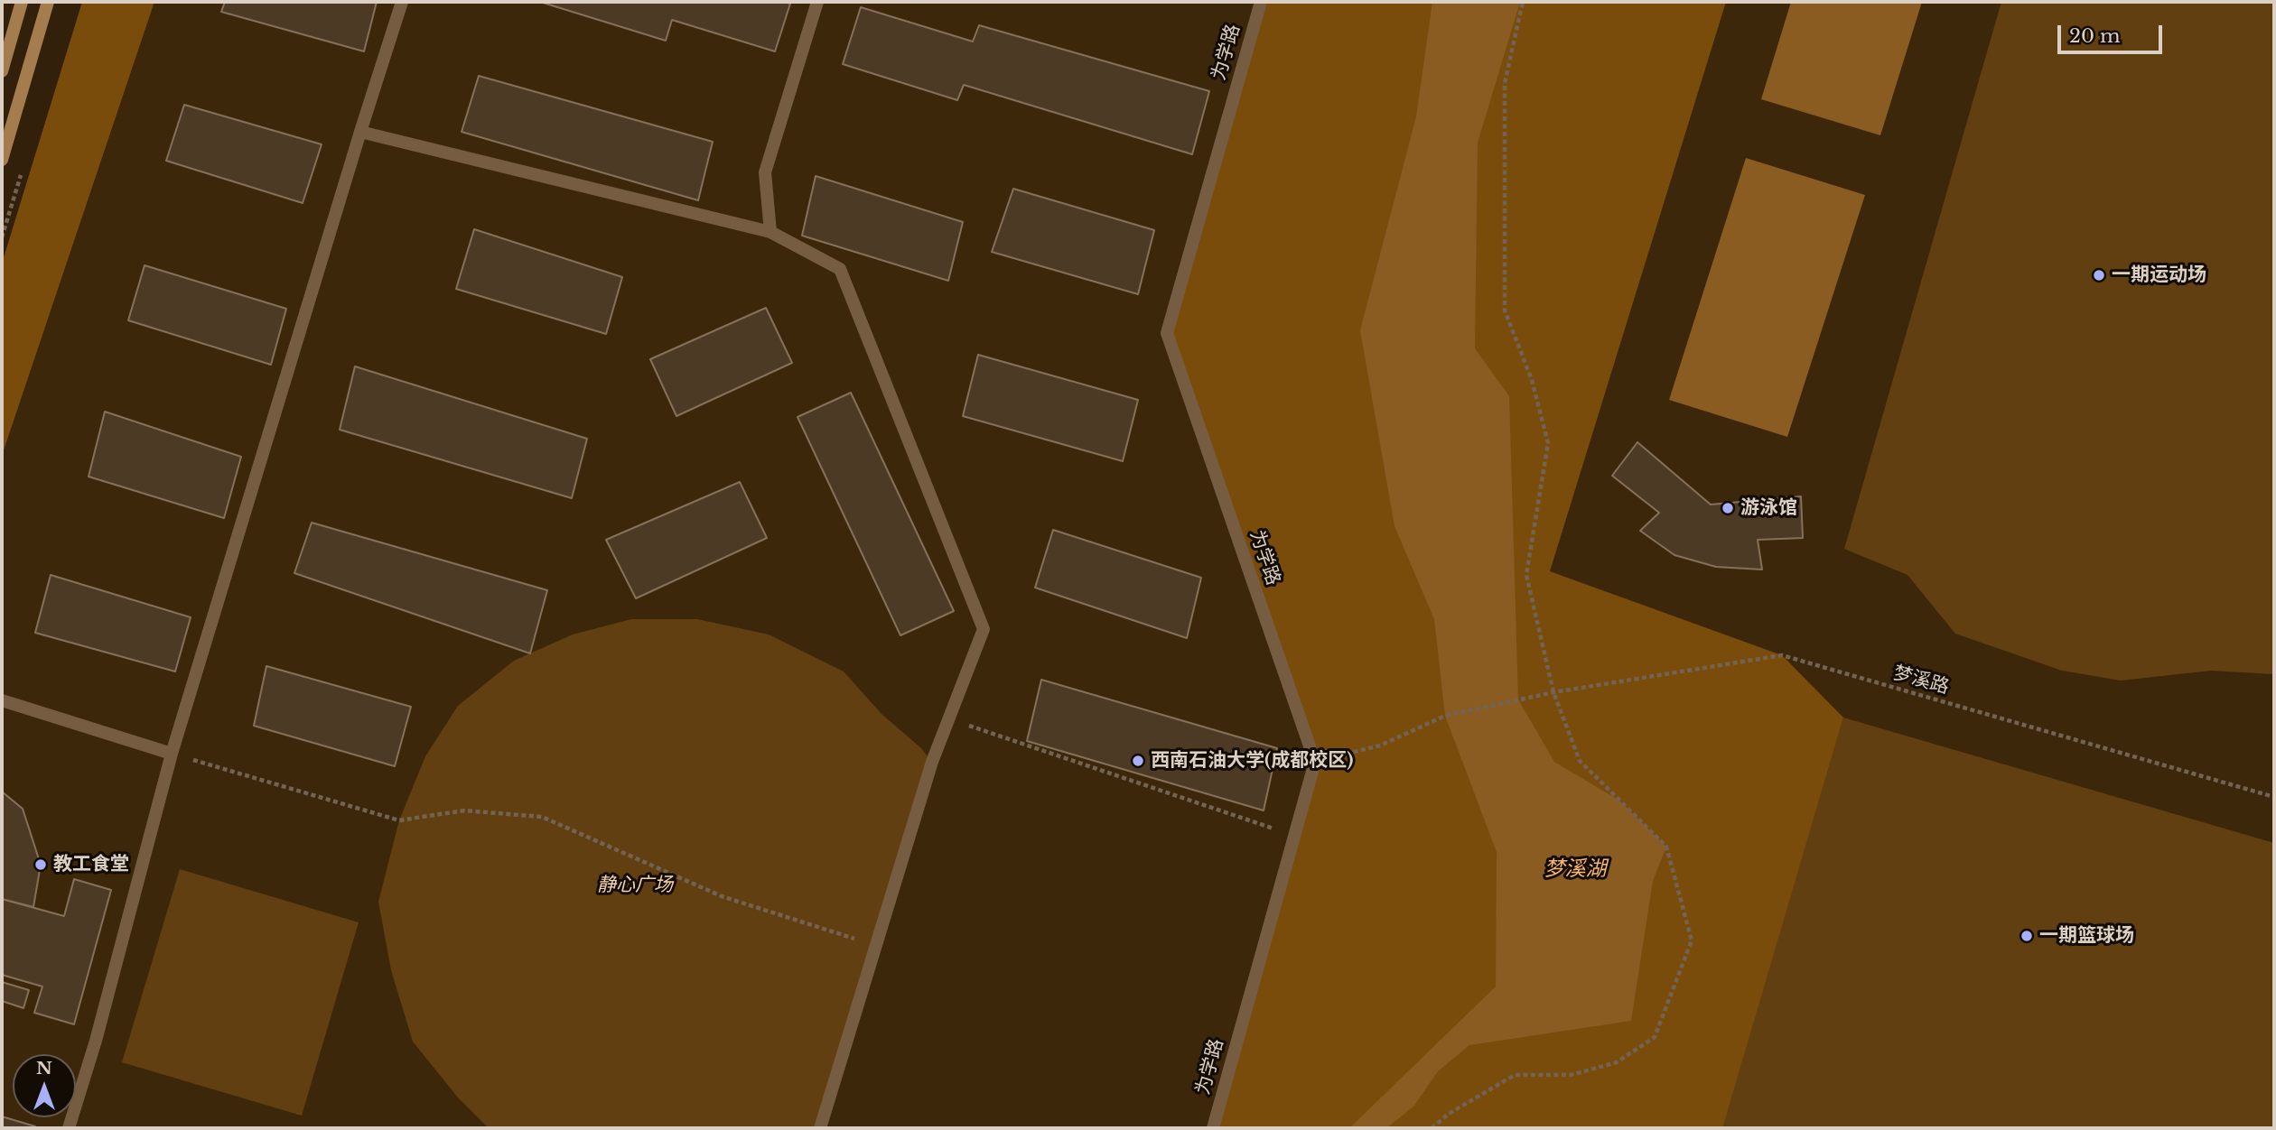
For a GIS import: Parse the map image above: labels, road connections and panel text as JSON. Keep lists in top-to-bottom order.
{
  "streets": {
    "lane": ["为学路"],
    "path": ["梦溪路"]
  },
  "crossings": [
    ["为学路", "梦溪路"]
  ],
  "water": ["梦溪湖"],
  "parks": ["静心广场"],
  "places": [
    "一期运动场",
    "游泳馆",
    "西南石油大学(成都校区)",
    "教工食堂",
    "一期篮球场"
  ],
  "scale_bar": "20 m",
  "north": "top"
}
